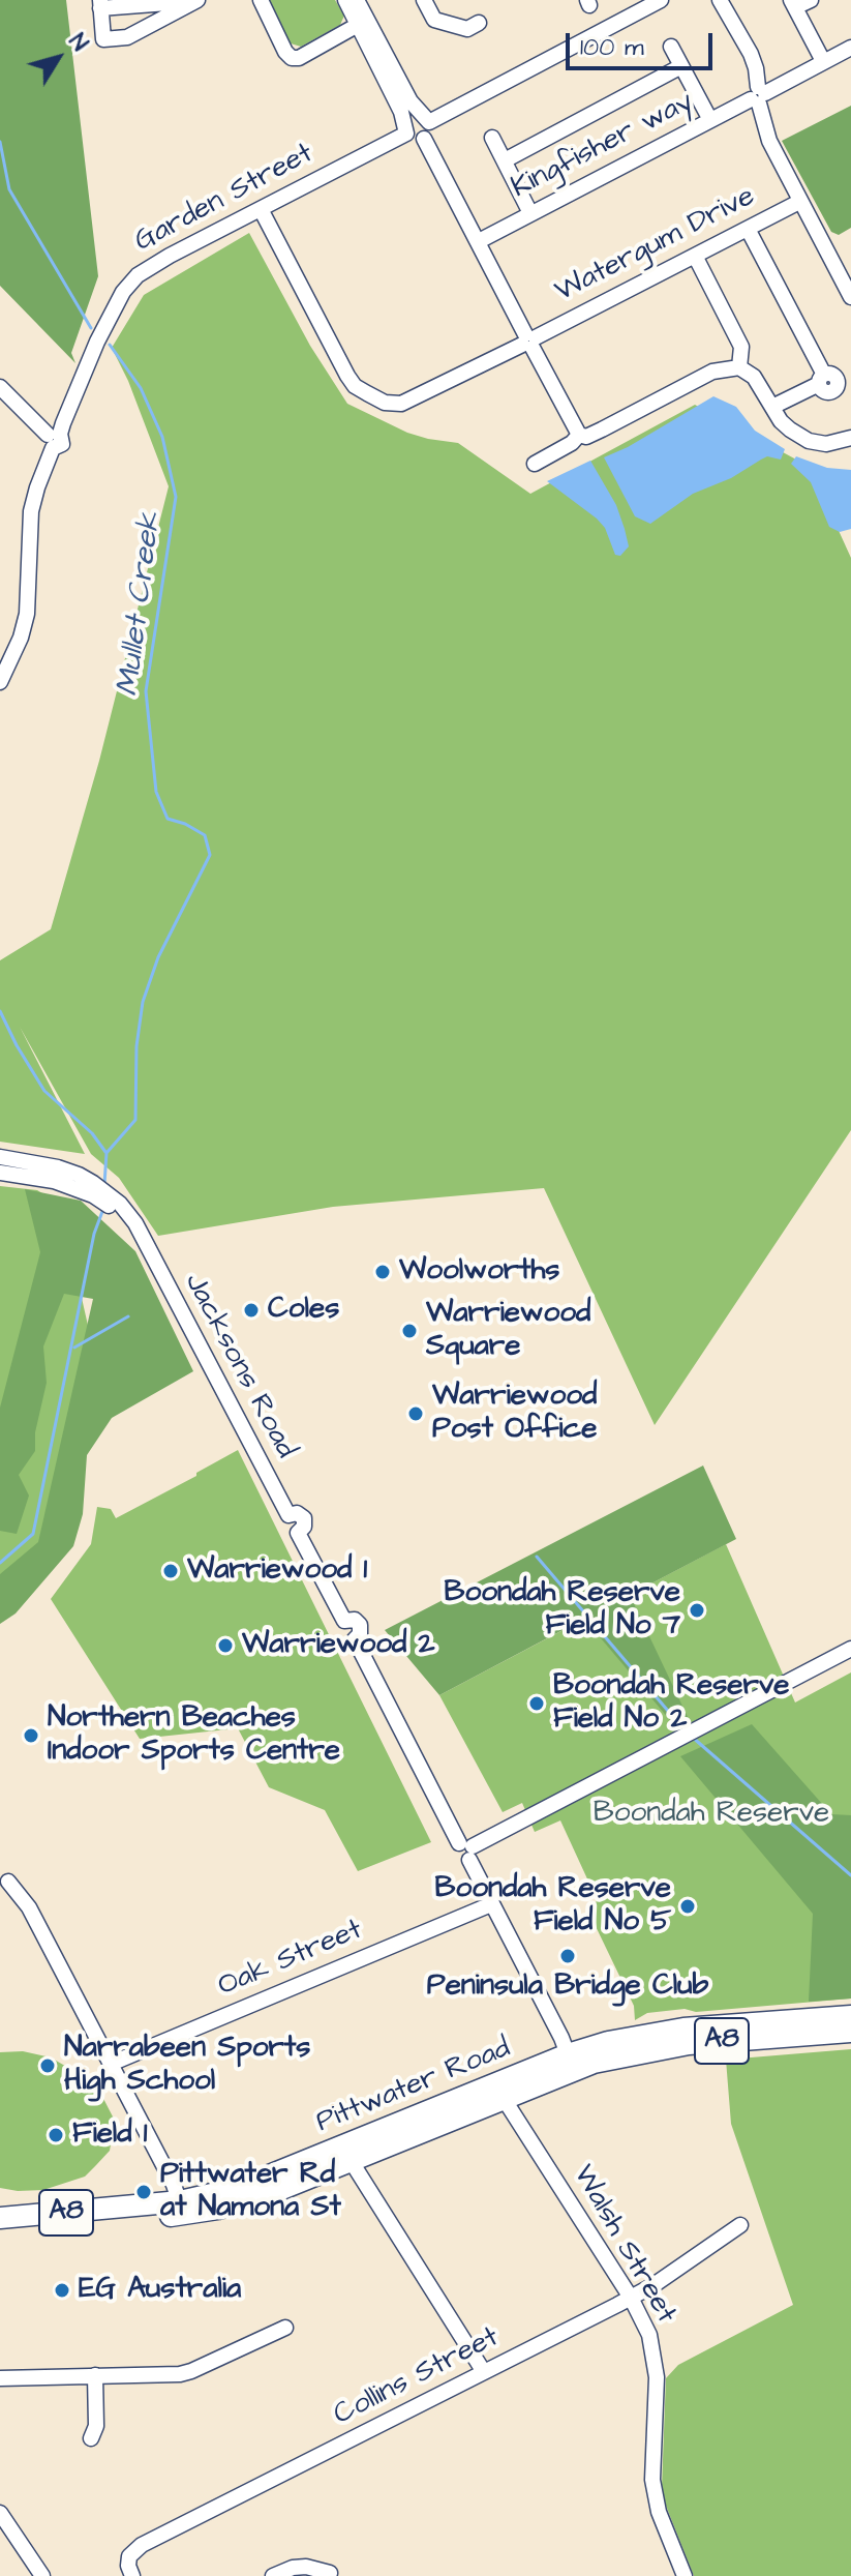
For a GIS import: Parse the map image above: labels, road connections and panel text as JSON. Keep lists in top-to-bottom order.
{
  "streets": {
    "highway": ["A8", "Pittwater Road"],
    "street": [
      "Kingfisher way",
      "Garden Street",
      "Watergum Drive",
      "Jacksons Road",
      "Oak Street",
      "Walsh Street",
      "Collins Street"
    ]
  },
  "crossings": [
    ["Garden Street", "Watergum Drive"],
    ["Pittwater Road", "Walsh Street"],
    ["Walsh Street", "Collins Street"]
  ],
  "water": ["Mullet Creek"],
  "parks": ["Boondah Reserve"],
  "places": [
    "Woolworths",
    "Coles",
    "Warriewood Square",
    "Warriewood Post Office",
    "Warriewood 1",
    "Boondah Reserve Field No 7",
    "Warriewood 2",
    "Boondah Reserve Field No 2",
    "Northern Beaches Indoor Sports Centre",
    "Boondah Reserve Field No 5",
    "Peninsula Bridge Club",
    "Narrabeen Sports High School",
    "Field 1",
    "Pittwater Rd at Namona St",
    "EG Australia"
  ],
  "scale_bar": "100 m",
  "north": "top right"
}
